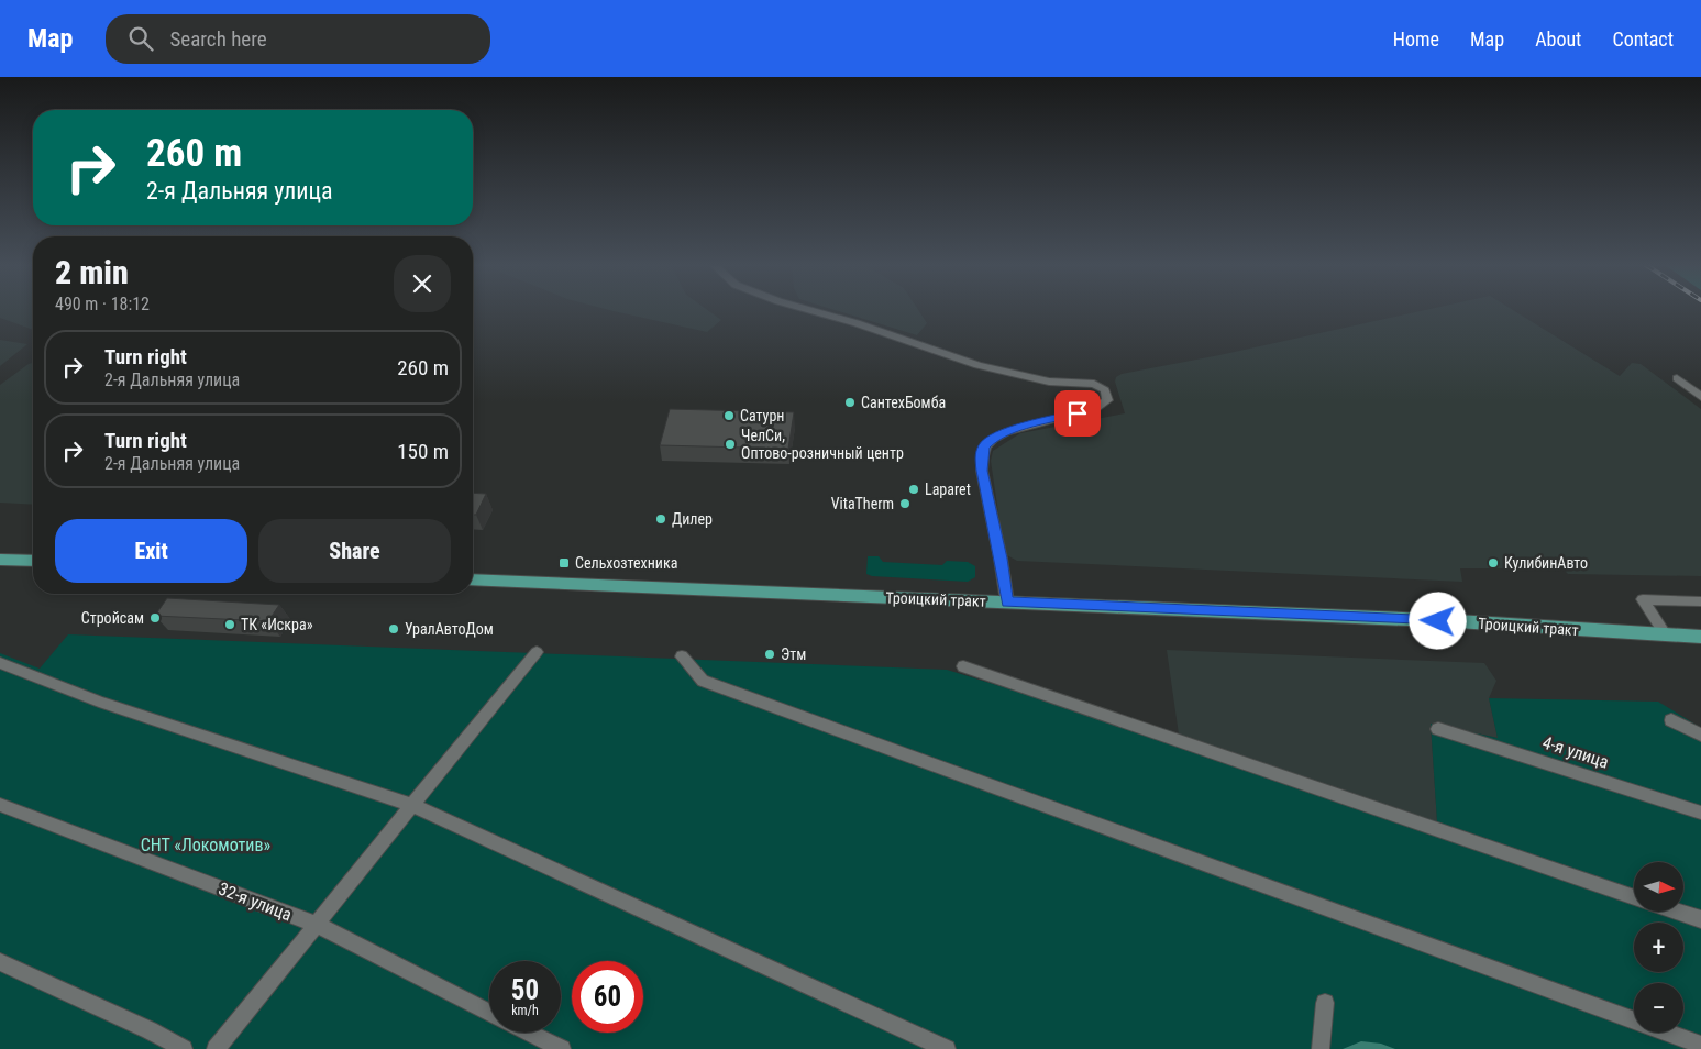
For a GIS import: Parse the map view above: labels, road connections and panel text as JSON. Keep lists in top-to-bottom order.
{
  "streets": {
    "main road": ["Троицкий тракт"],
    "street": ["4-я улица", "32-я улица"]
  },
  "parks": ["СНТ «Локомотив»"],
  "places": {
    "other": [
      "СантехБомба",
      "Сатурн",
      "ЧелСи, Оптово-розничный центр",
      "Laparet",
      "VitaTherm",
      "Дилер",
      "КулибинАвто",
      "Стройсам",
      "ТК «Искра»",
      "УралАвтоДом",
      "Этм"
    ],
    "transit": ["Сельхозтехника"]
  },
  "north": "right",
  "page": {
    "header": "Map",
    "search": "Search here",
    "nav": [
      "Home",
      "Map",
      "About",
      "Contact"
    ],
    "turn": ["260 m", "2-я Дальняя улица"],
    "heading": ["2 min", "490 m · 18:12"],
    "list": [
      {
        "name": "Turn right",
        "note": "2-я Дальняя улица",
        "value": "260 m"
      },
      {
        "name": "Turn right",
        "note": "2-я Дальняя улица",
        "value": "150 m"
      }
    ],
    "buttons": ["Exit", "Share"],
    "map_buttons": ["+", "−"],
    "speed": "50 km/h",
    "limit": "60"
  }
}
